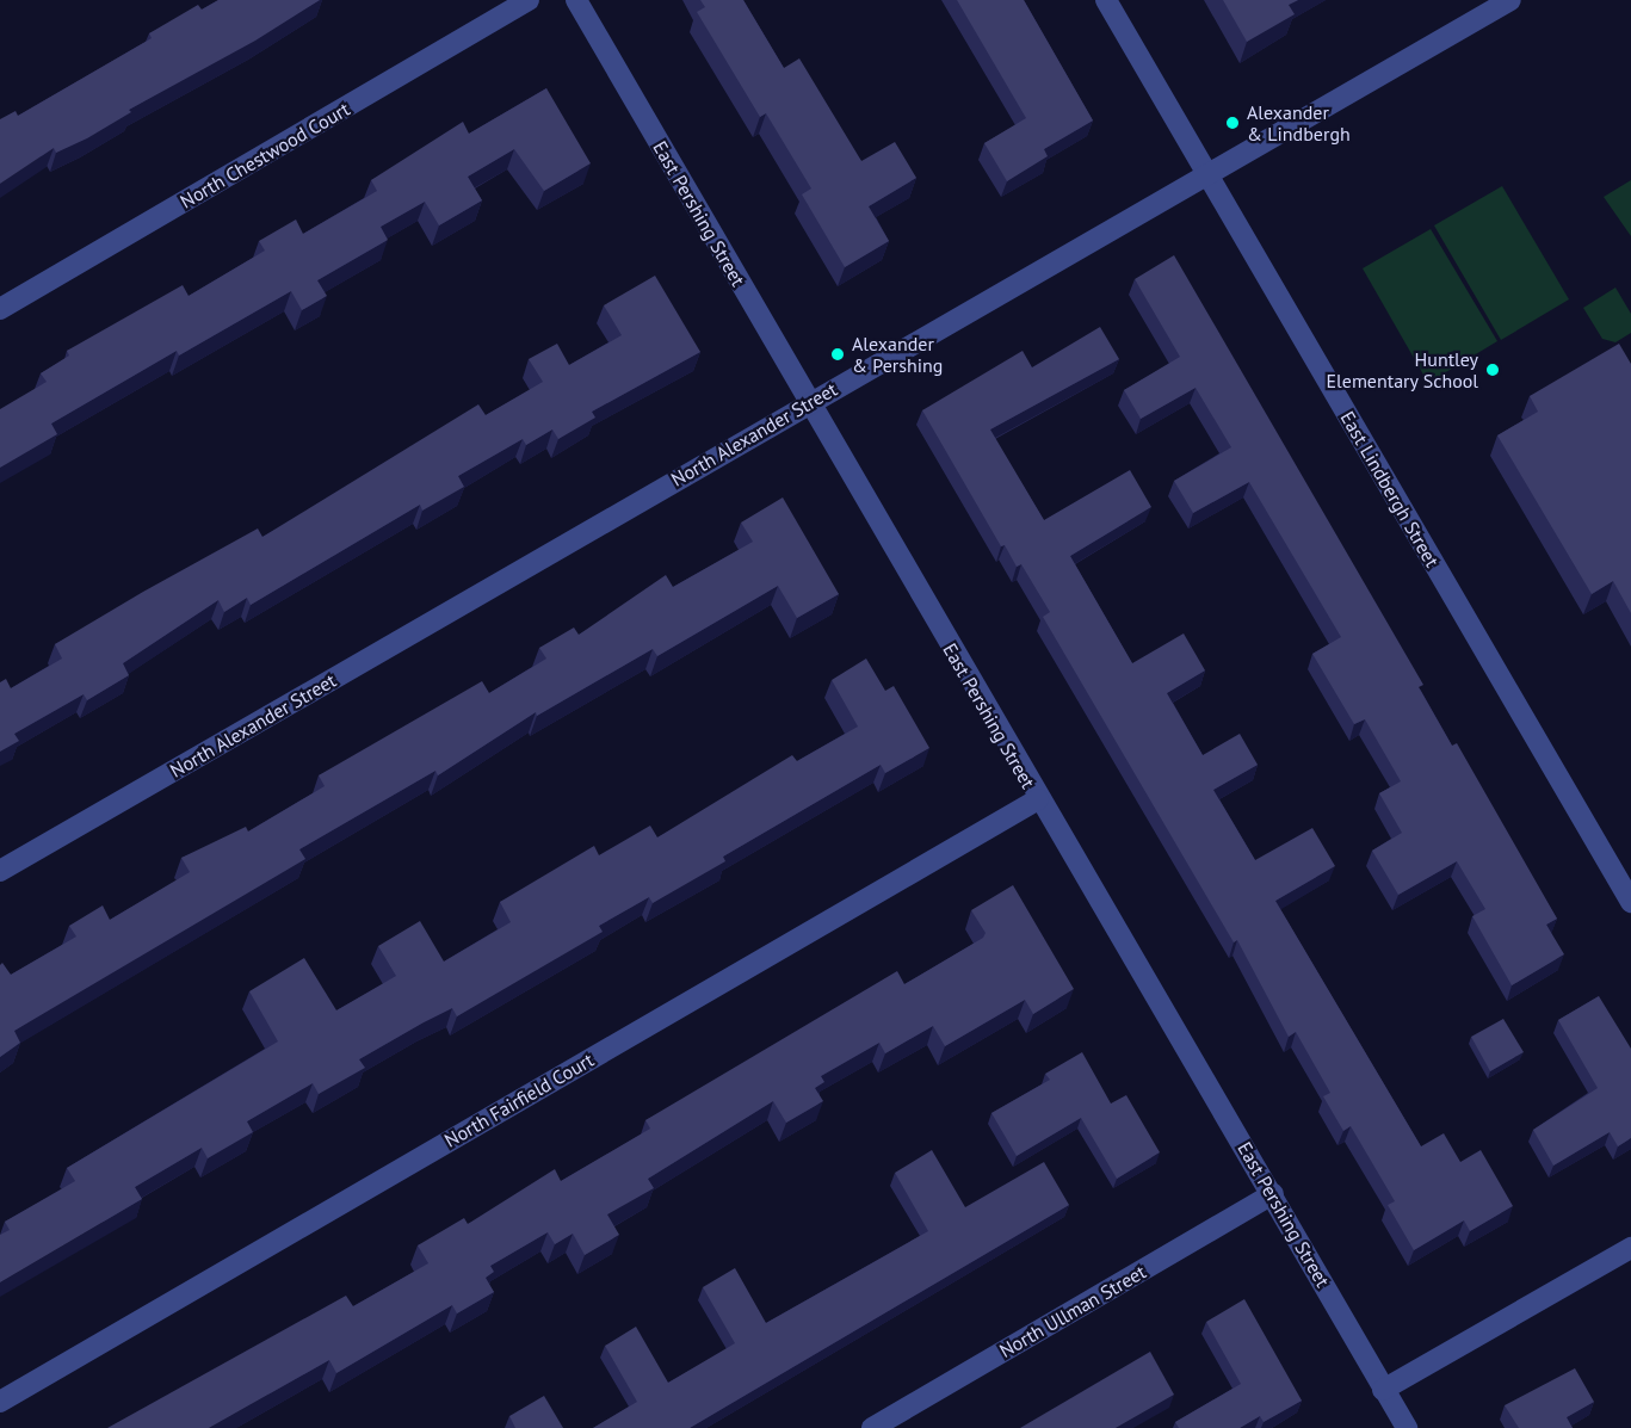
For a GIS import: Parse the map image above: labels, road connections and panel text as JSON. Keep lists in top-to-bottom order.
{
  "streets": {
    "street": [
      "North Chestwood Court",
      "East Pershing Street",
      "North Alexander Street",
      "East Lindbergh Street",
      "North Fairfield Court",
      "North Ullman Street"
    ]
  },
  "crossings": [
    ["East Pershing Street", "North Alexander Street"],
    ["East Pershing Street", "North Fairfield Court"],
    ["East Pershing Street", "North Ullman Street"],
    ["North Alexander Street", "East Lindbergh Street"]
  ],
  "places": ["Alexander & Lindbergh", "Alexander & Pershing", "Huntley Elementary School"]
}
